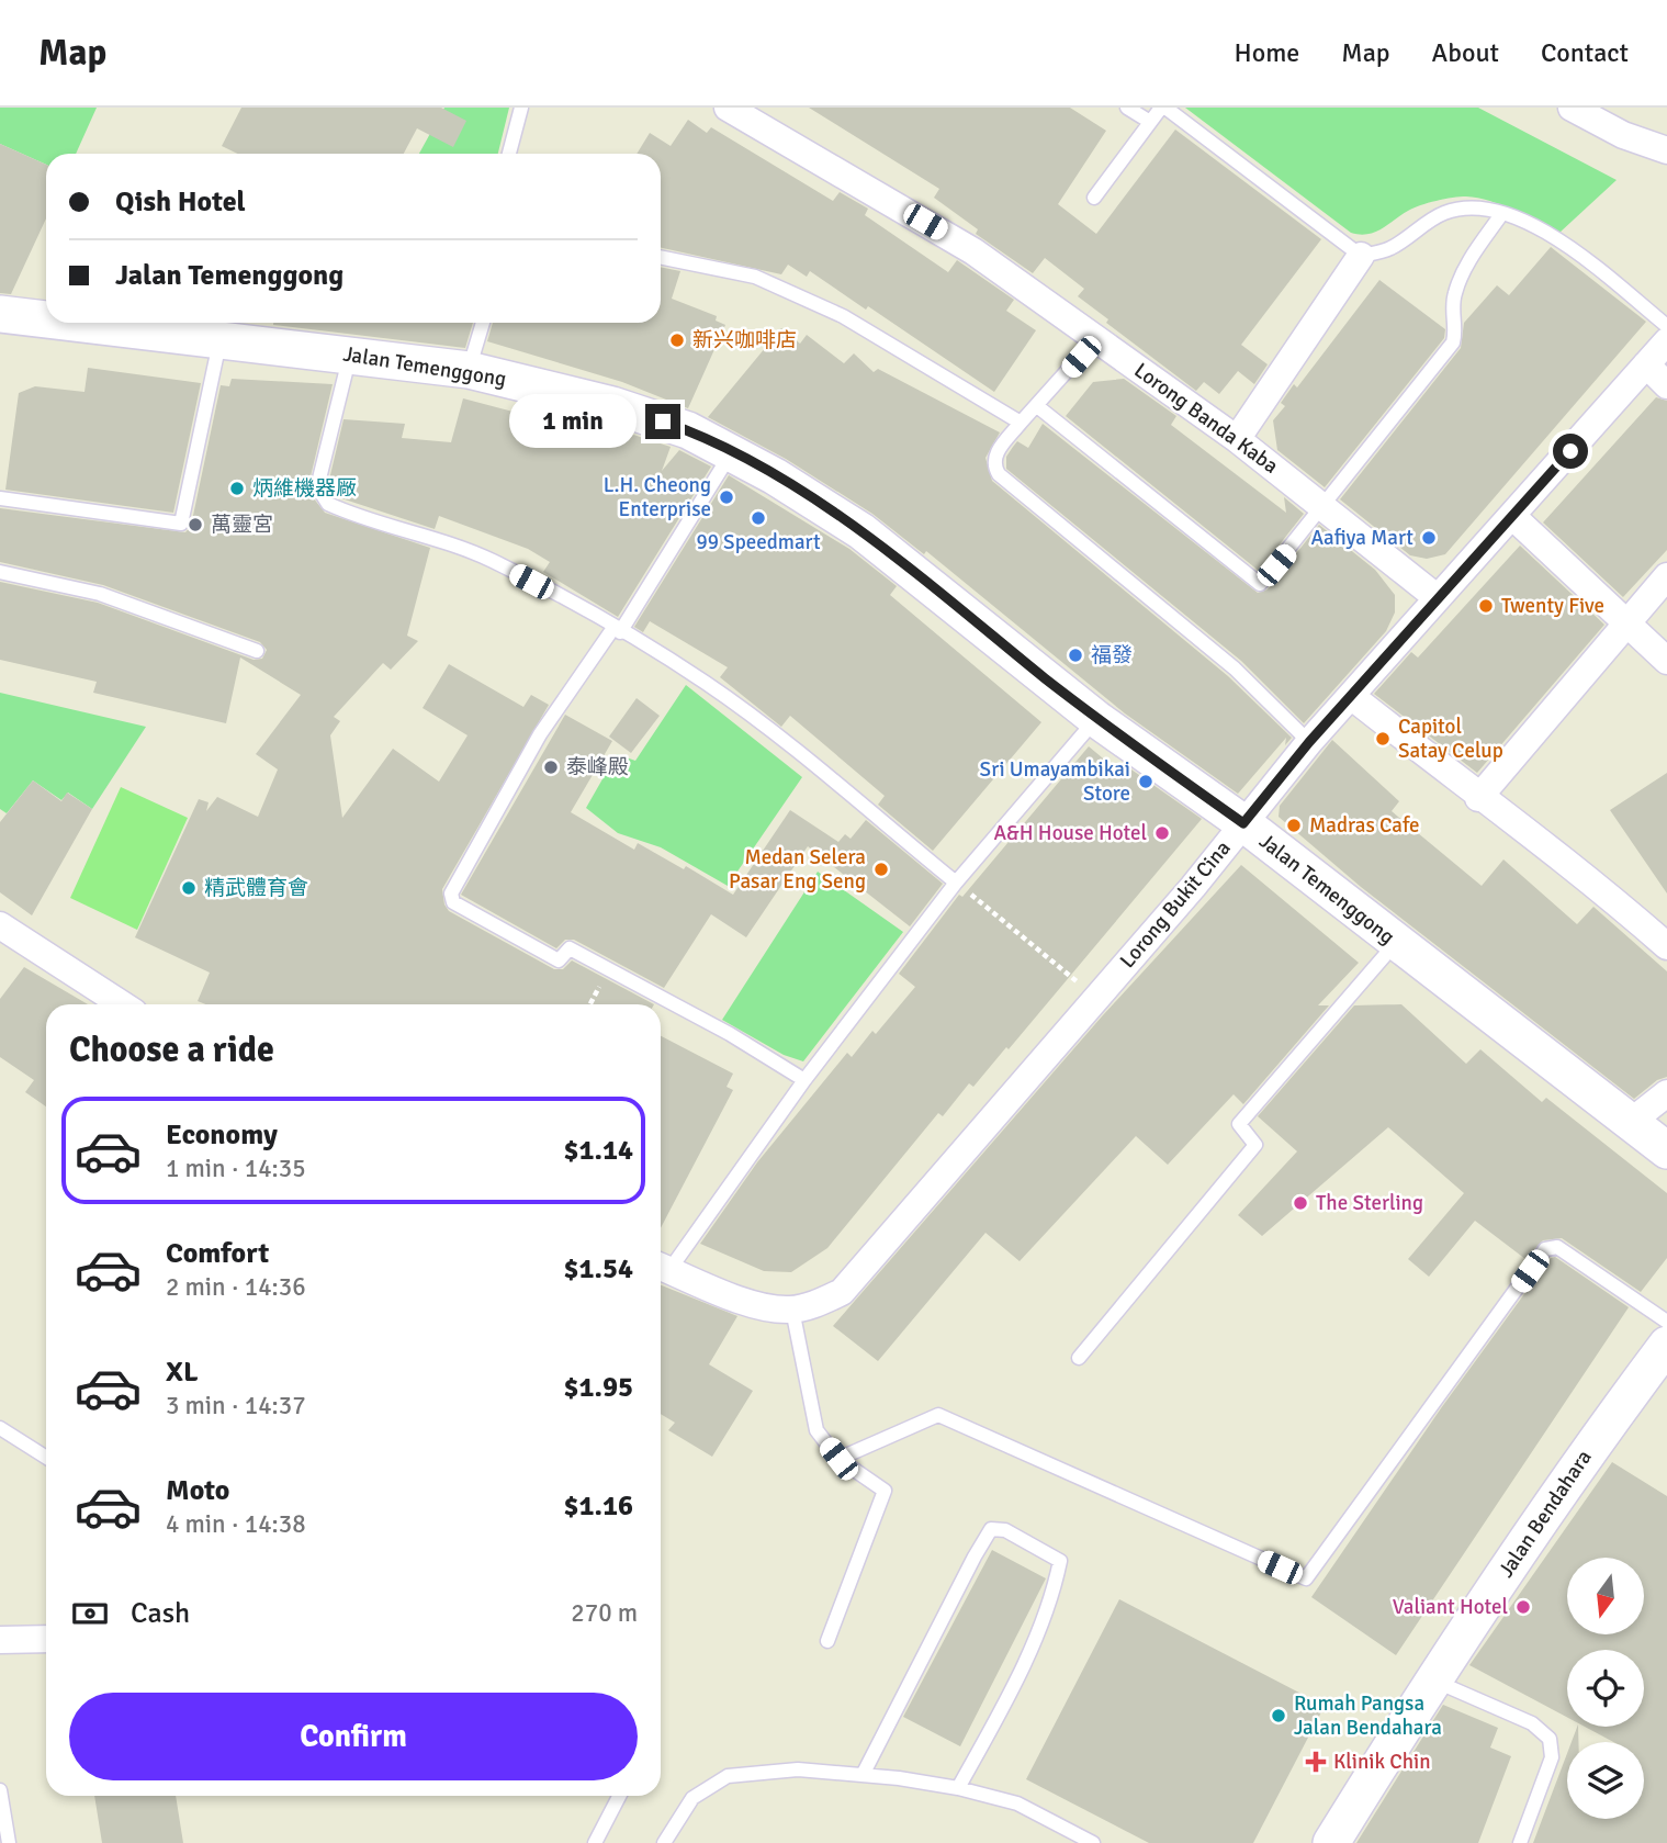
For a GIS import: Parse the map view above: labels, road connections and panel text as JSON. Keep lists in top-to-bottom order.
{
  "streets": {
    "street": [
      "Jalan Temenggong",
      "Lorong Banda Kaba",
      "Lorong Bukit Cina",
      "Jalan Bendahara"
    ]
  },
  "crossings": [
    ["Jalan Temenggong", "Lorong Bukit Cina"],
    ["Lorong Banda Kaba", "Lorong Bukit Cina"]
  ],
  "places": {
    "other": [
      "新兴咖啡店",
      "炳維機器厰",
      "L.H. Cheong Enterprise",
      "99 Speedmart",
      "萬靈宮",
      "Aafiya Mart",
      "Twenty Five",
      "福發",
      "Capitol Satay Celup",
      "泰峰殿",
      "Sri Umayambikai Store",
      "Madras Cafe",
      "A&H House Hotel",
      "Medan Selera Pasar Eng Seng",
      "精武體育會",
      "The Sterling",
      "Valiant Hotel",
      "Rumah Pangsa Jalan Bendahara"
    ],
    "health": ["Klinik Chin"]
  },
  "north": "bottom",
  "page": {
    "header": "Map",
    "nav": [
      "Home",
      "Map",
      "About",
      "Contact"
    ],
    "banner": ["Qish Hotel", "Jalan Temenggong"],
    "bubble": "1 min",
    "heading": "Choose a ride",
    "list": [
      {
        "name": "Economy",
        "note": "1 min · 14:35",
        "value": "$1.14"
      },
      {
        "name": "Comfort",
        "note": "2 min · 14:36",
        "value": "$1.54"
      },
      {
        "name": "XL",
        "note": "3 min · 14:37",
        "value": "$1.95"
      },
      {
        "name": "Moto",
        "note": "4 min · 14:38",
        "value": "$1.16"
      }
    ],
    "pay": ["Cash", "270 m"],
    "buttons": "Confirm"
  }
}
